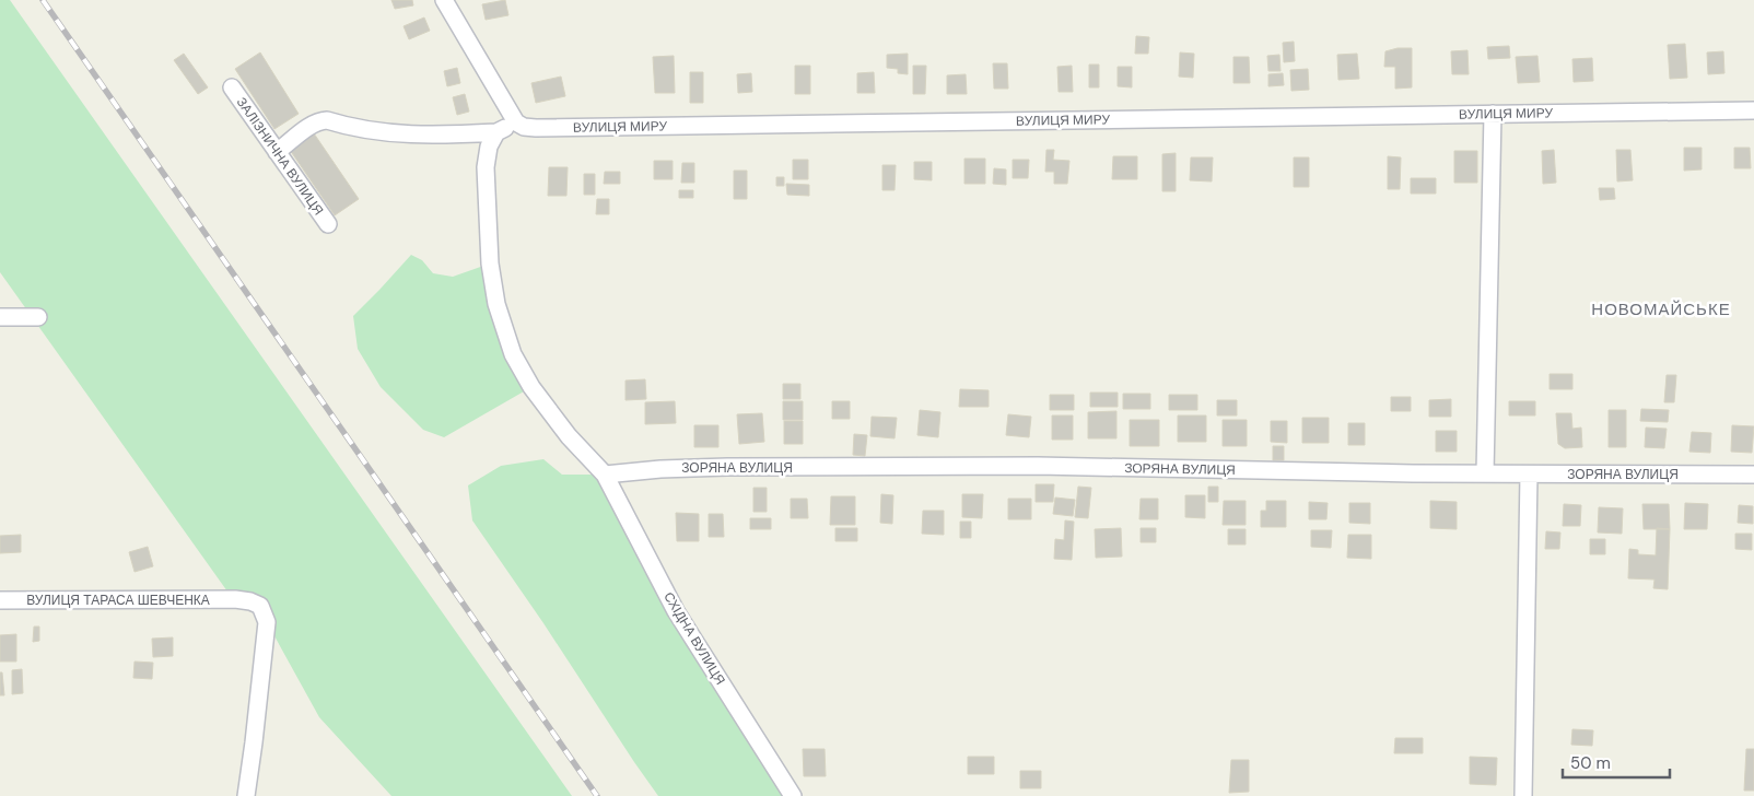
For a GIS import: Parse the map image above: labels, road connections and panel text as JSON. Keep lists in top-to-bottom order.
{
  "streets": {
    "street": [
      "ВУЛИЦЯ МИРУ",
      "ЗАЛІЗНИЧНА ВУЛИЦЯ",
      "ЗОРЯНА ВУЛИЦЯ",
      "ВУЛИЦЯ ТАРАСА ШЕВЧЕНКА",
      "СХІДНА ВУЛИЦЯ"
    ]
  },
  "crossings": [
    ["ЗОРЯНА ВУЛИЦЯ", "СХІДНА ВУЛИЦЯ"]
  ],
  "districts": ["НОВОМАЙСЬКЕ"],
  "scale_bar": "50 m"
}
